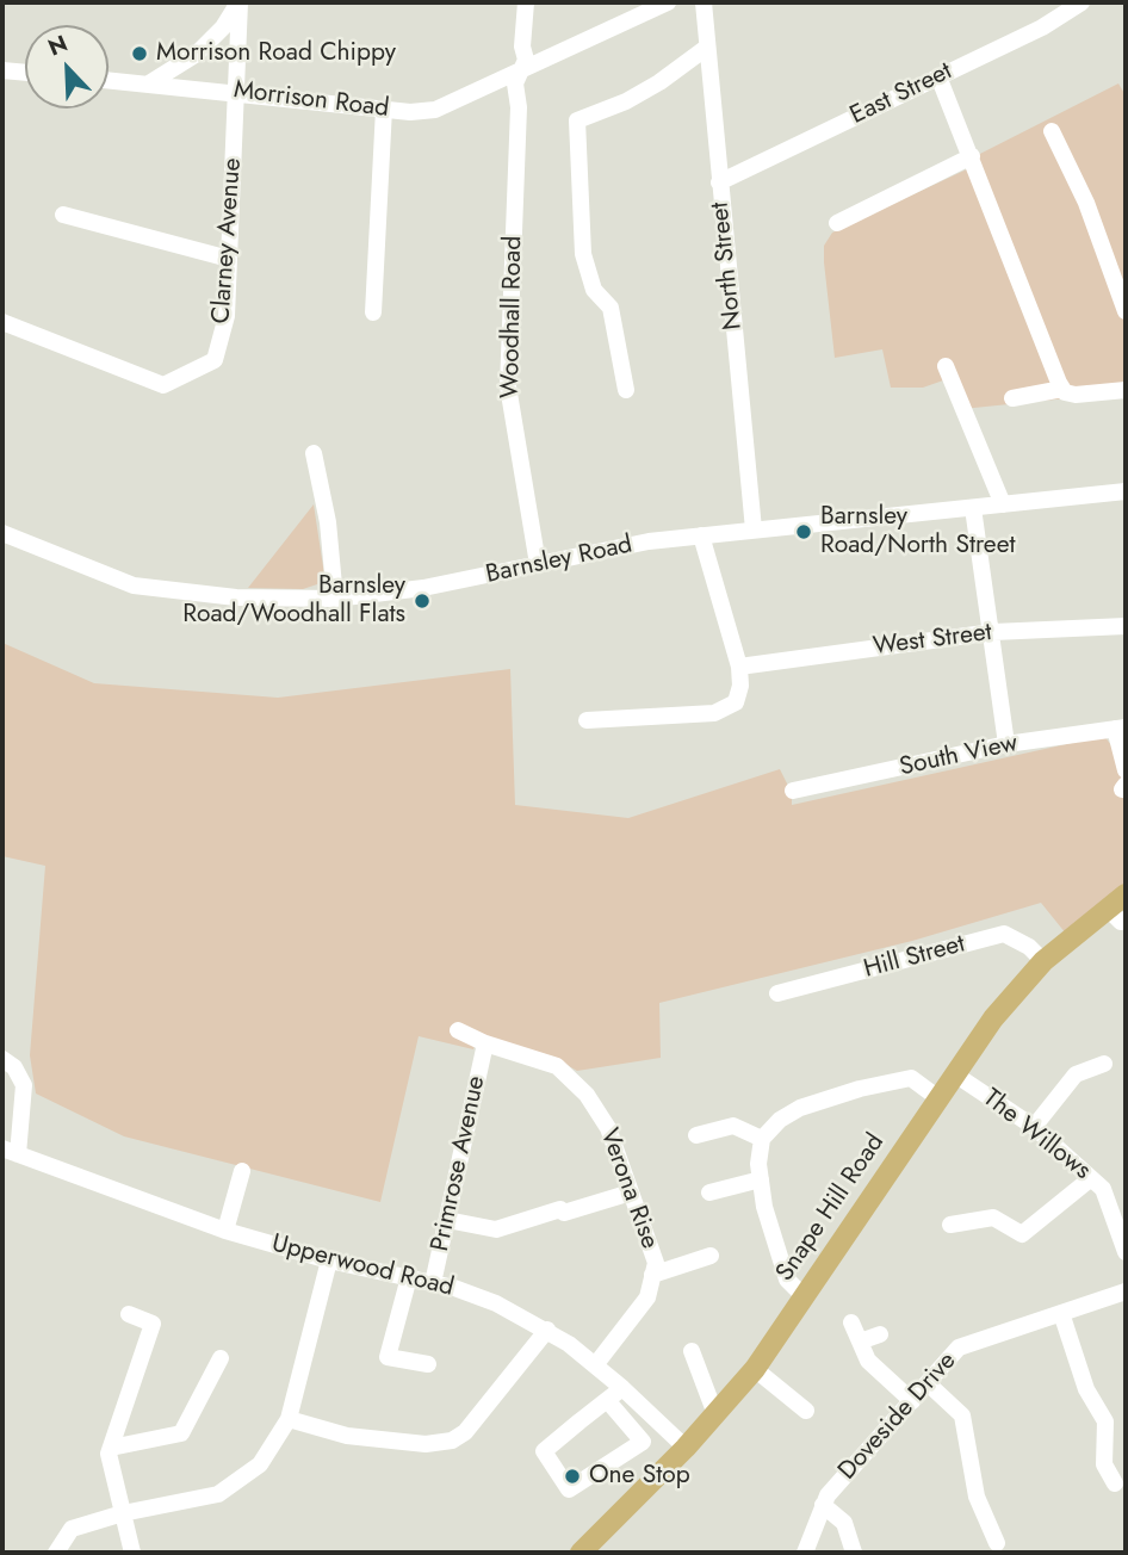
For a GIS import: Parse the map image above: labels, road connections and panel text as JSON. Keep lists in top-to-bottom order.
{
  "streets": {
    "main road": ["Snape Hill Road"],
    "street": [
      "East Street",
      "Morrison Road",
      "Clarney Avenue",
      "North Street",
      "Woodhall Road",
      "Barnsley Road",
      "West Street",
      "South View",
      "Hill Street",
      "The Willows",
      "Primrose Avenue",
      "Verona Rise",
      "Upperwood Road",
      "Doveside Drive"
    ]
  },
  "crossings": [
    ["East Street", "North Street"],
    ["Morrison Road", "Clarney Avenue"],
    ["Morrison Road", "Woodhall Road"],
    ["North Street", "Barnsley Road"],
    ["Woodhall Road", "Barnsley Road"],
    ["Hill Street", "Snape Hill Road"],
    ["The Willows", "Snape Hill Road"],
    ["Primrose Avenue", "Verona Rise"],
    ["Primrose Avenue", "Upperwood Road"],
    ["Verona Rise", "Upperwood Road"],
    ["Snape Hill Road", "Upperwood Road"]
  ],
  "places": [
    "Morrison Road Chippy",
    "Barnsley Road/North Street",
    "Barnsley Road/Woodhall Flats",
    "One Stop"
  ],
  "north": "top left"
}
